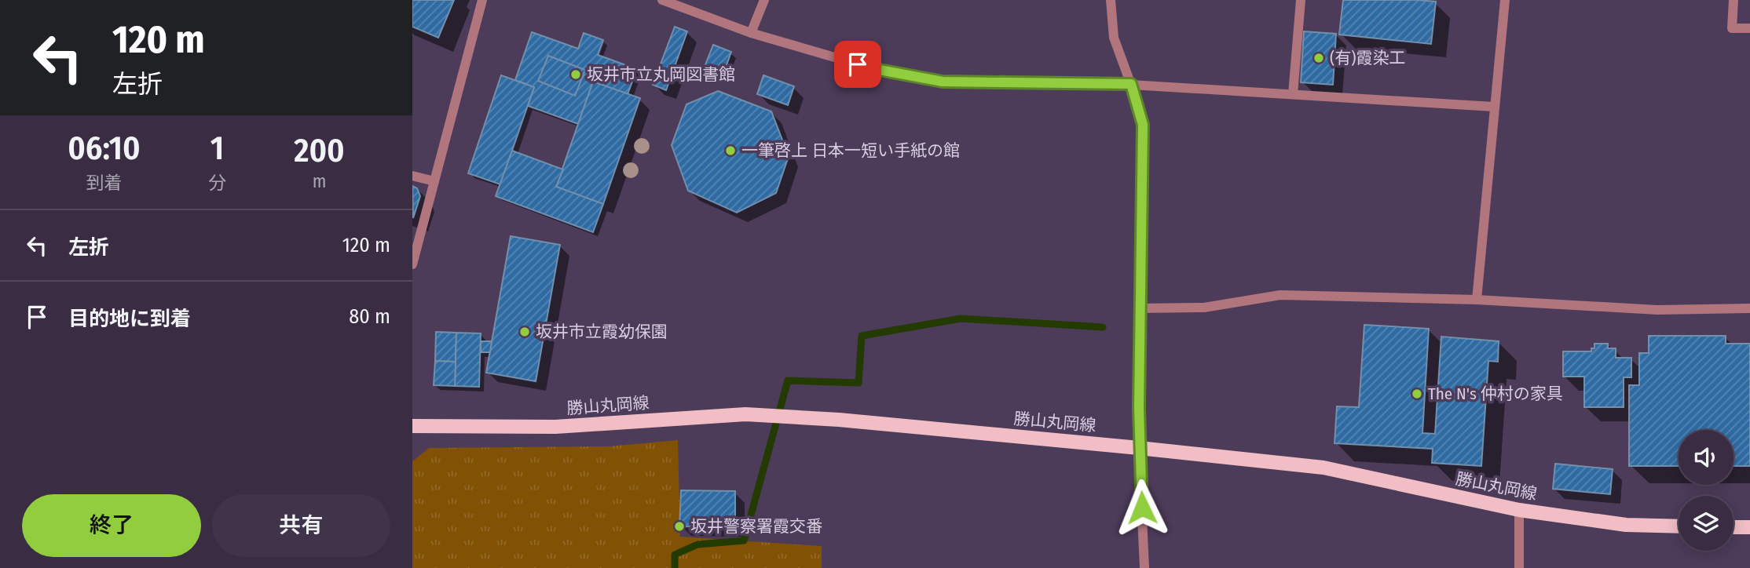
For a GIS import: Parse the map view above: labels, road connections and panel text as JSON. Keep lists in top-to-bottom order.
{
  "streets": {
    "main road": ["勝山丸岡線"]
  },
  "places": [
    "(有)霞染工",
    "坂井市立丸岡図書館",
    "一筆啓上 日本一短い手紙の館",
    "坂井市立霞幼保園",
    "The N's 仲村の家具",
    "坂井警察署霞交番"
  ],
  "page": {
    "turn": ["120 m", "左折"],
    "eta": [
      "06:10",
      "到着",
      "1",
      "分",
      "200",
      "m"
    ],
    "list": [
      {
        "name": "左折",
        "value": "120 m"
      },
      {
        "name": "目的地に到着",
        "value": "80 m"
      }
    ],
    "buttons": ["終了", "共有"]
  }
}
